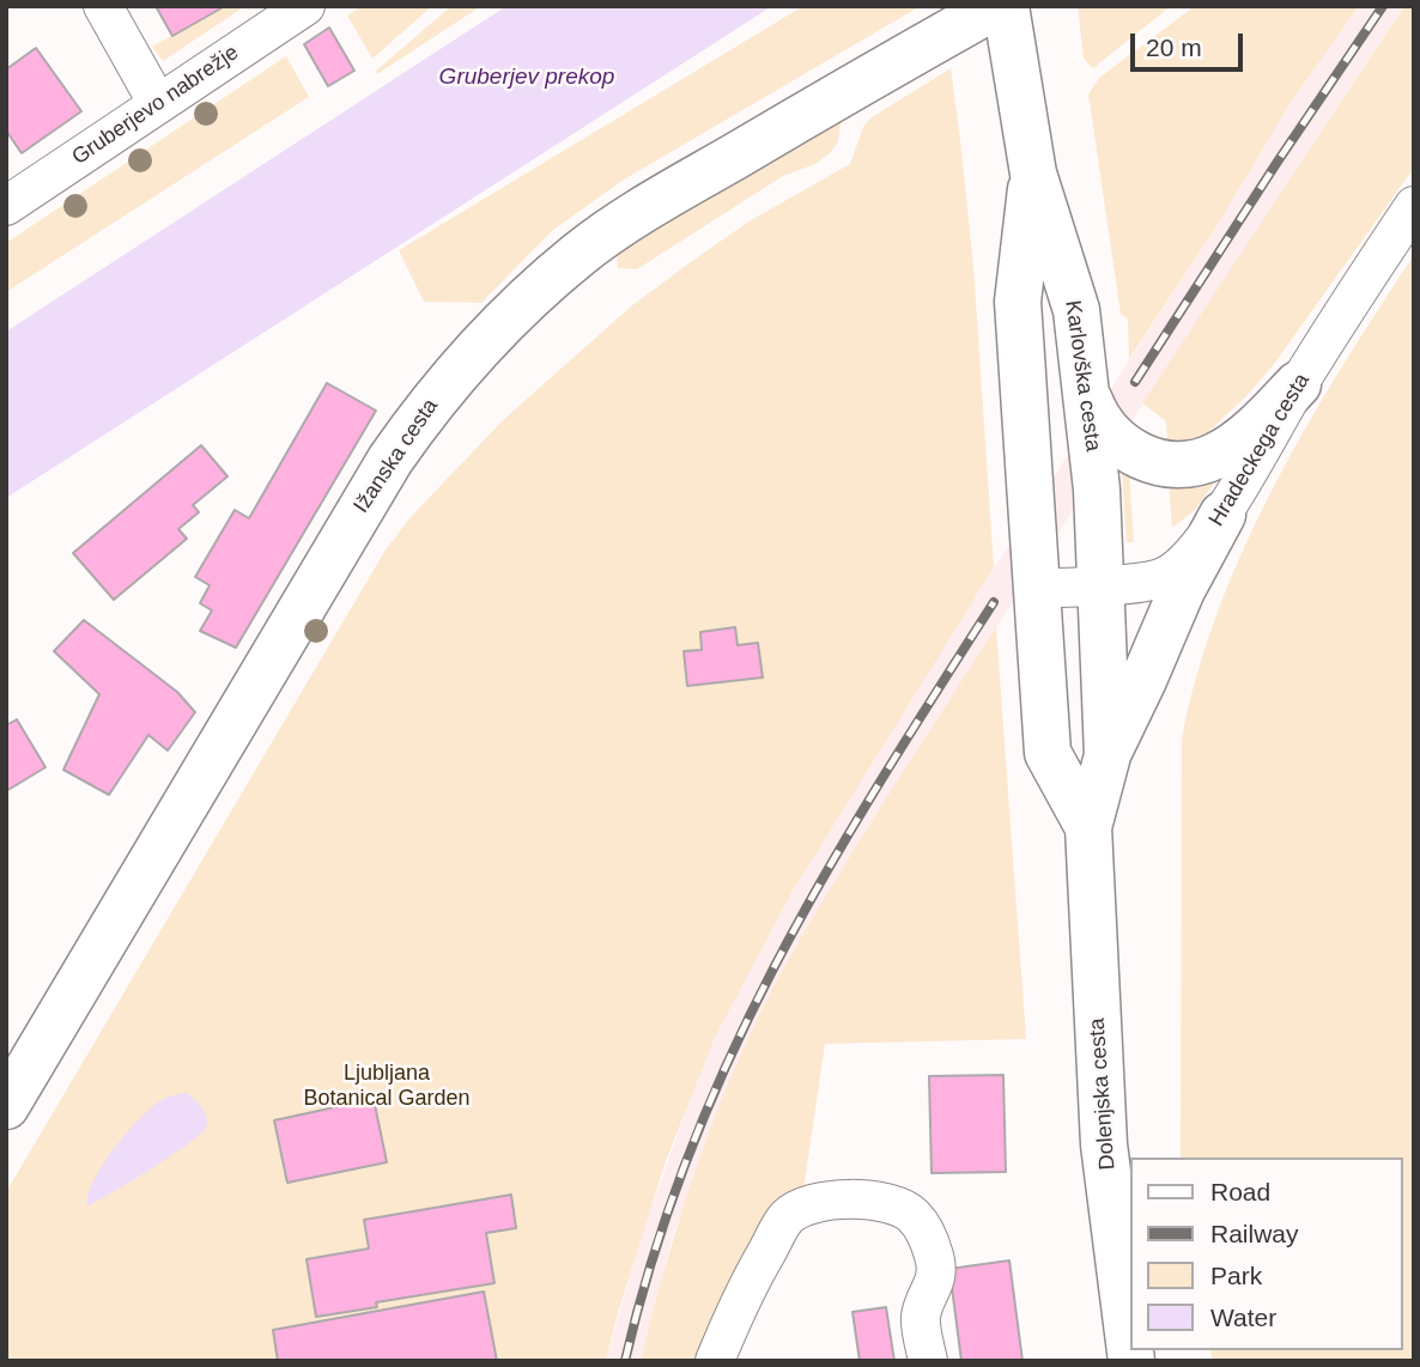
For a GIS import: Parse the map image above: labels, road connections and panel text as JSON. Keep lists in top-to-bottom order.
{
  "streets": {
    "main road": ["Karlovška cesta", "Ižanska cesta", "Dolenjska cesta"],
    "street": ["Gruberjevo nabrežje", "Hradeckega cesta"]
  },
  "crossings": [
    ["Karlovška cesta", "Hradeckega cesta"],
    ["Karlovška cesta", "Ižanska cesta"],
    ["Karlovška cesta", "Dolenjska cesta"],
    ["Hradeckega cesta", "Dolenjska cesta"]
  ],
  "water": ["Gruberjev prekop"],
  "parks": ["Ljubljana Botanical Garden"],
  "legend": [
    "Road",
    "Railway",
    "Park",
    "Water"
  ],
  "scale_bar": "20 m"
}
